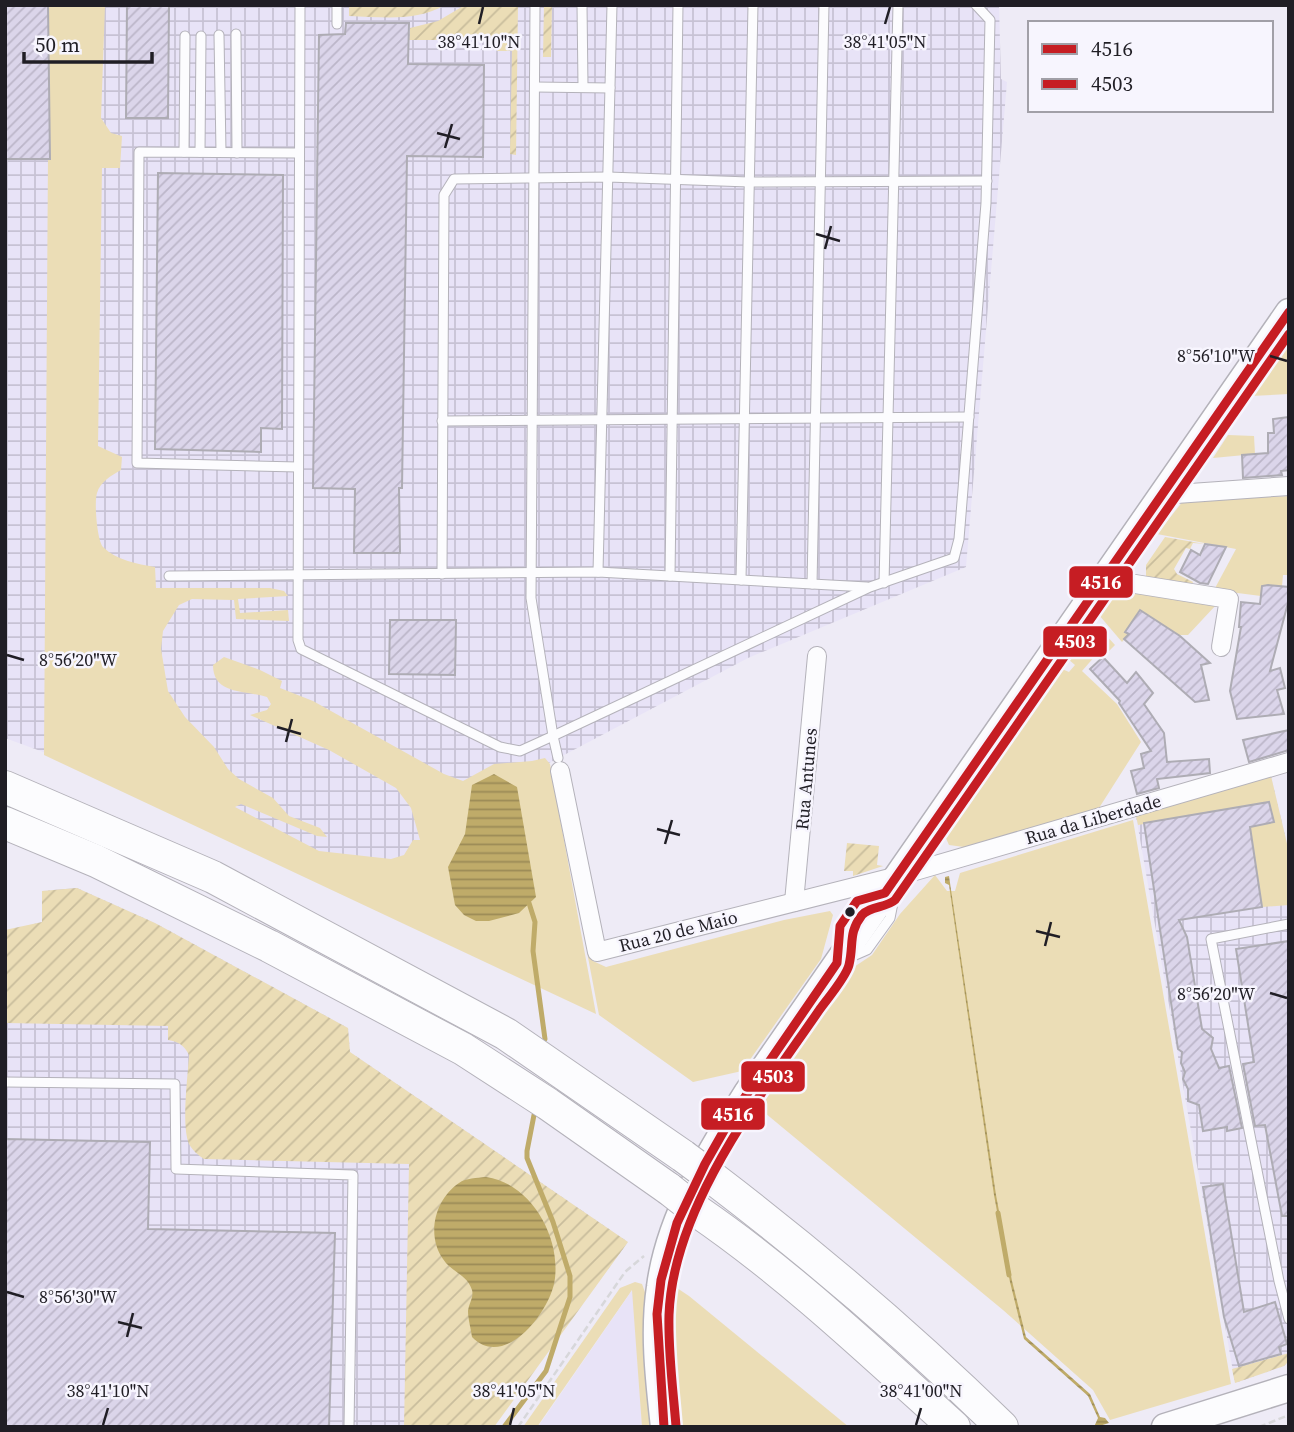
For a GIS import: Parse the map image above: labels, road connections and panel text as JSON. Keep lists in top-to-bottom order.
{
  "streets": {
    "street": ["Rua Antunes", "Rua da Liberdade", "Rua 20 de Maio"]
  },
  "crossings": [
    ["Rua Antunes", "Rua 20 de Maio"],
    ["Rua da Liberdade", "Rua 20 de Maio"]
  ],
  "lines": ["transit line 4516", "transit line 4503"],
  "legend": ["4516", "4503"],
  "scale_bar": "50 m",
  "coordinates": [
    "38°41'10\"N",
    "38°41'05\"N",
    "8°56'10\"W",
    "8°56'20\"W",
    "8°56'30\"W",
    "38°41'00\"N"
  ]
}
